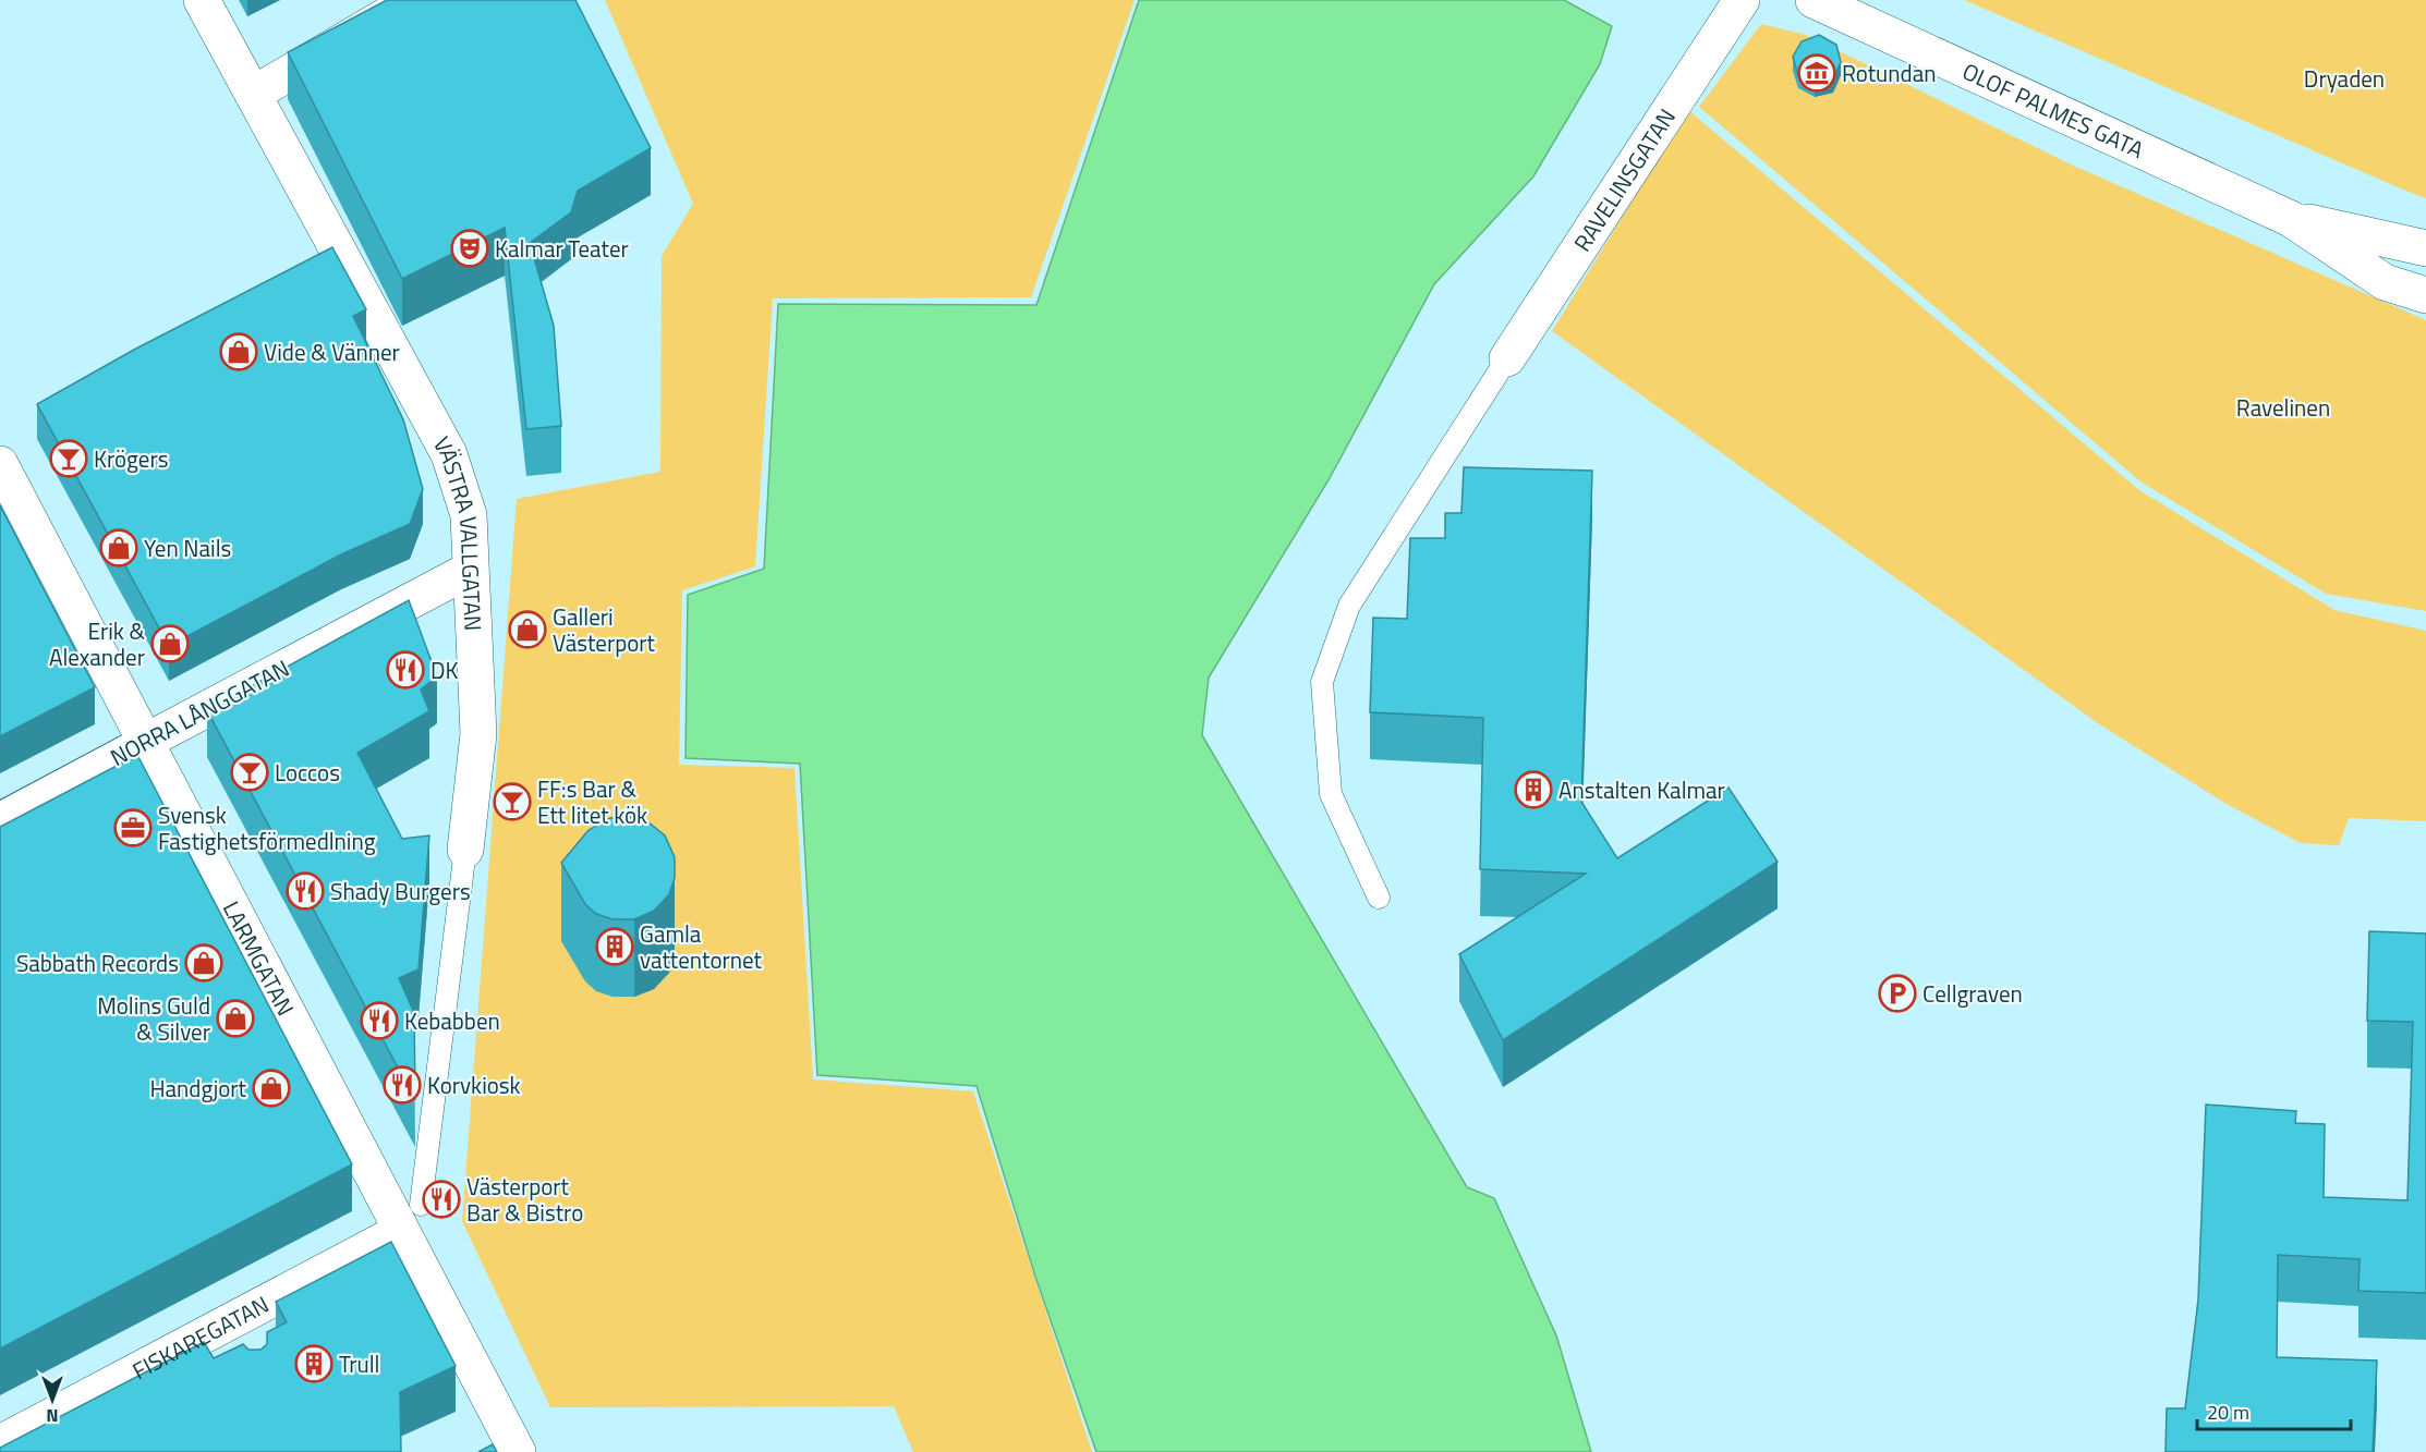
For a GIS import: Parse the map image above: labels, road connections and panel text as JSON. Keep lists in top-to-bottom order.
{
  "streets": {
    "street": [
      "OLOF PALMES GATA",
      "RAVELINSGATAN",
      "VÄSTRA VALLGATAN",
      "NORRA LÅNGGATAN",
      "LARMGATAN",
      "FISKAREGATAN"
    ]
  },
  "crossings": [
    ["VÄSTRA VALLGATAN", "NORRA LÅNGGATAN"],
    ["VÄSTRA VALLGATAN", "LARMGATAN"],
    ["VÄSTRA VALLGATAN", "FISKAREGATAN"],
    ["NORRA LÅNGGATAN", "LARMGATAN"],
    ["LARMGATAN", "FISKAREGATAN"]
  ],
  "parks": ["Dryaden", "Ravelinen"],
  "places": {
    "museum": ["Rotundan"],
    "theatre": ["Kalmar Teater"],
    "shop": [
      "Vide & Vänner",
      "Yen Nails",
      "Galleri Västerport",
      "Erik & Alexander",
      "Sabbath Records",
      "Molins Guld & Silver",
      "Handgjort"
    ],
    "bar": ["Krögers", "Loccos", "FF:s Bar & Ett litet kök"],
    "restaurant": [
      "DK",
      "Shady Burgers",
      "Kebabben",
      "Korvkiosk",
      "Västerport Bar & Bistro"
    ],
    "building": ["Anstalten Kalmar", "Gamla vattentornet", "Trull"],
    "office": ["Svensk Fastighetsförmedlning"],
    "parking": ["Cellgraven"]
  },
  "scale_bar": "20 m",
  "north": "bottom"
}
